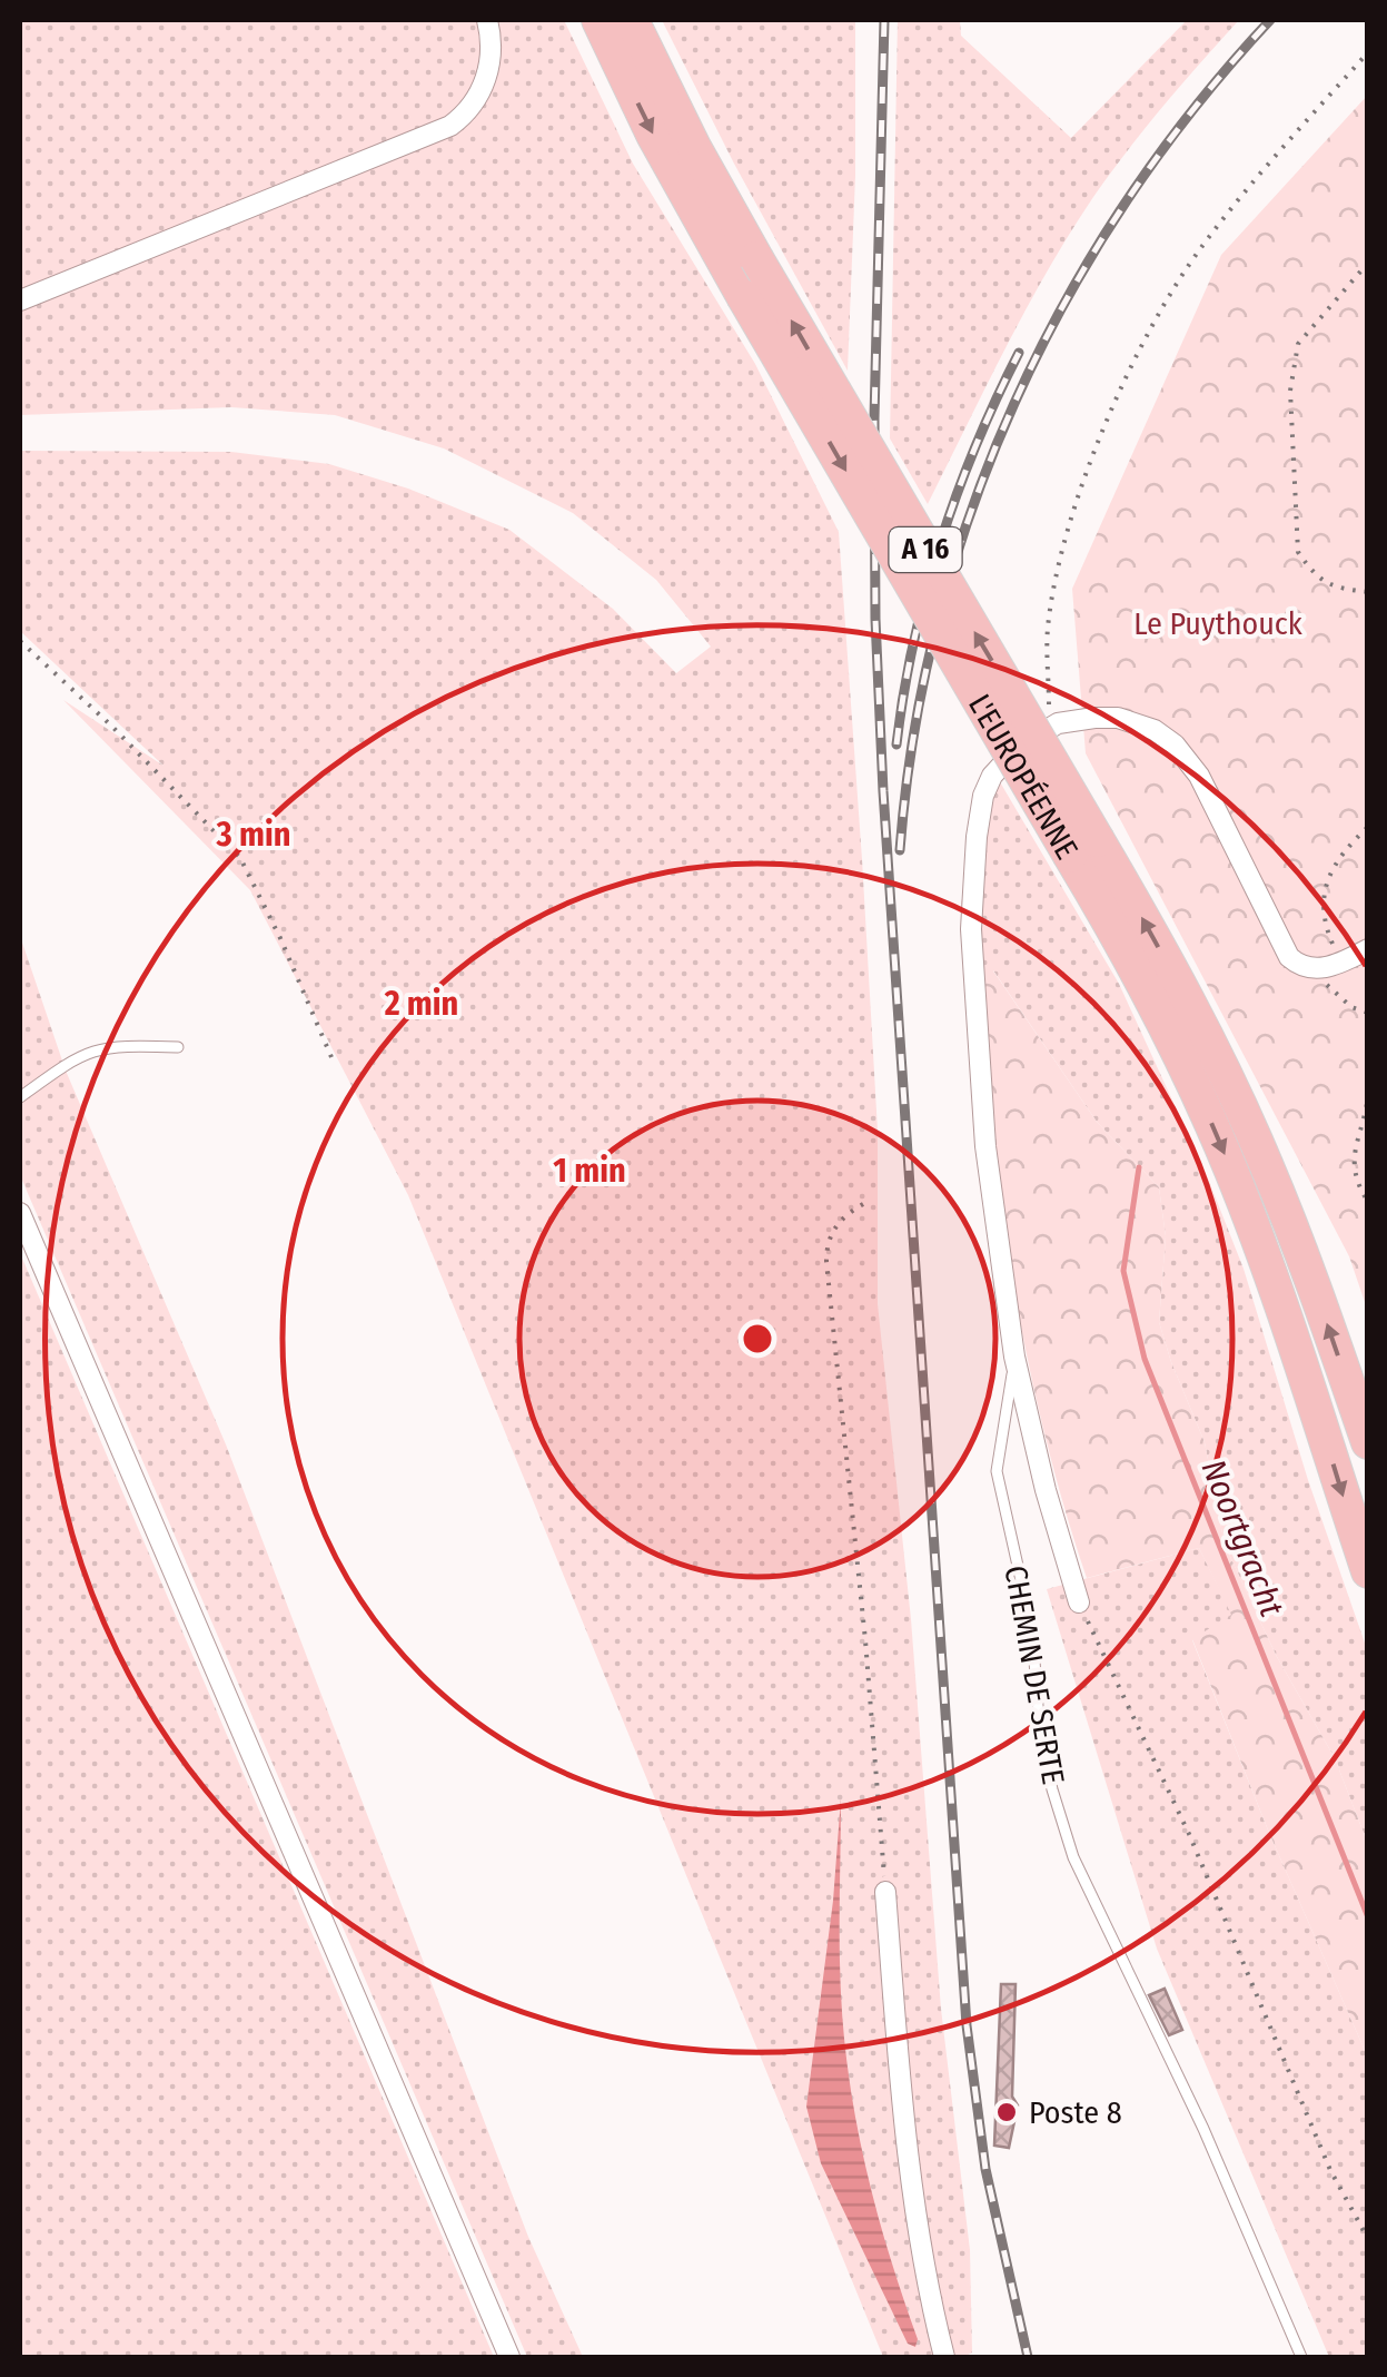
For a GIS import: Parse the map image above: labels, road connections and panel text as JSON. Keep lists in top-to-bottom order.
{
  "streets": {
    "highway": ["A 16", "L'EUROPÉENNE"],
    "street": ["CHEMIN DE SERTE"]
  },
  "water": ["Noortgracht"],
  "parks": ["Le Puythouck"],
  "places": ["Poste 8"],
  "rings": ["3 min", "2 min", "1 min"]
}
